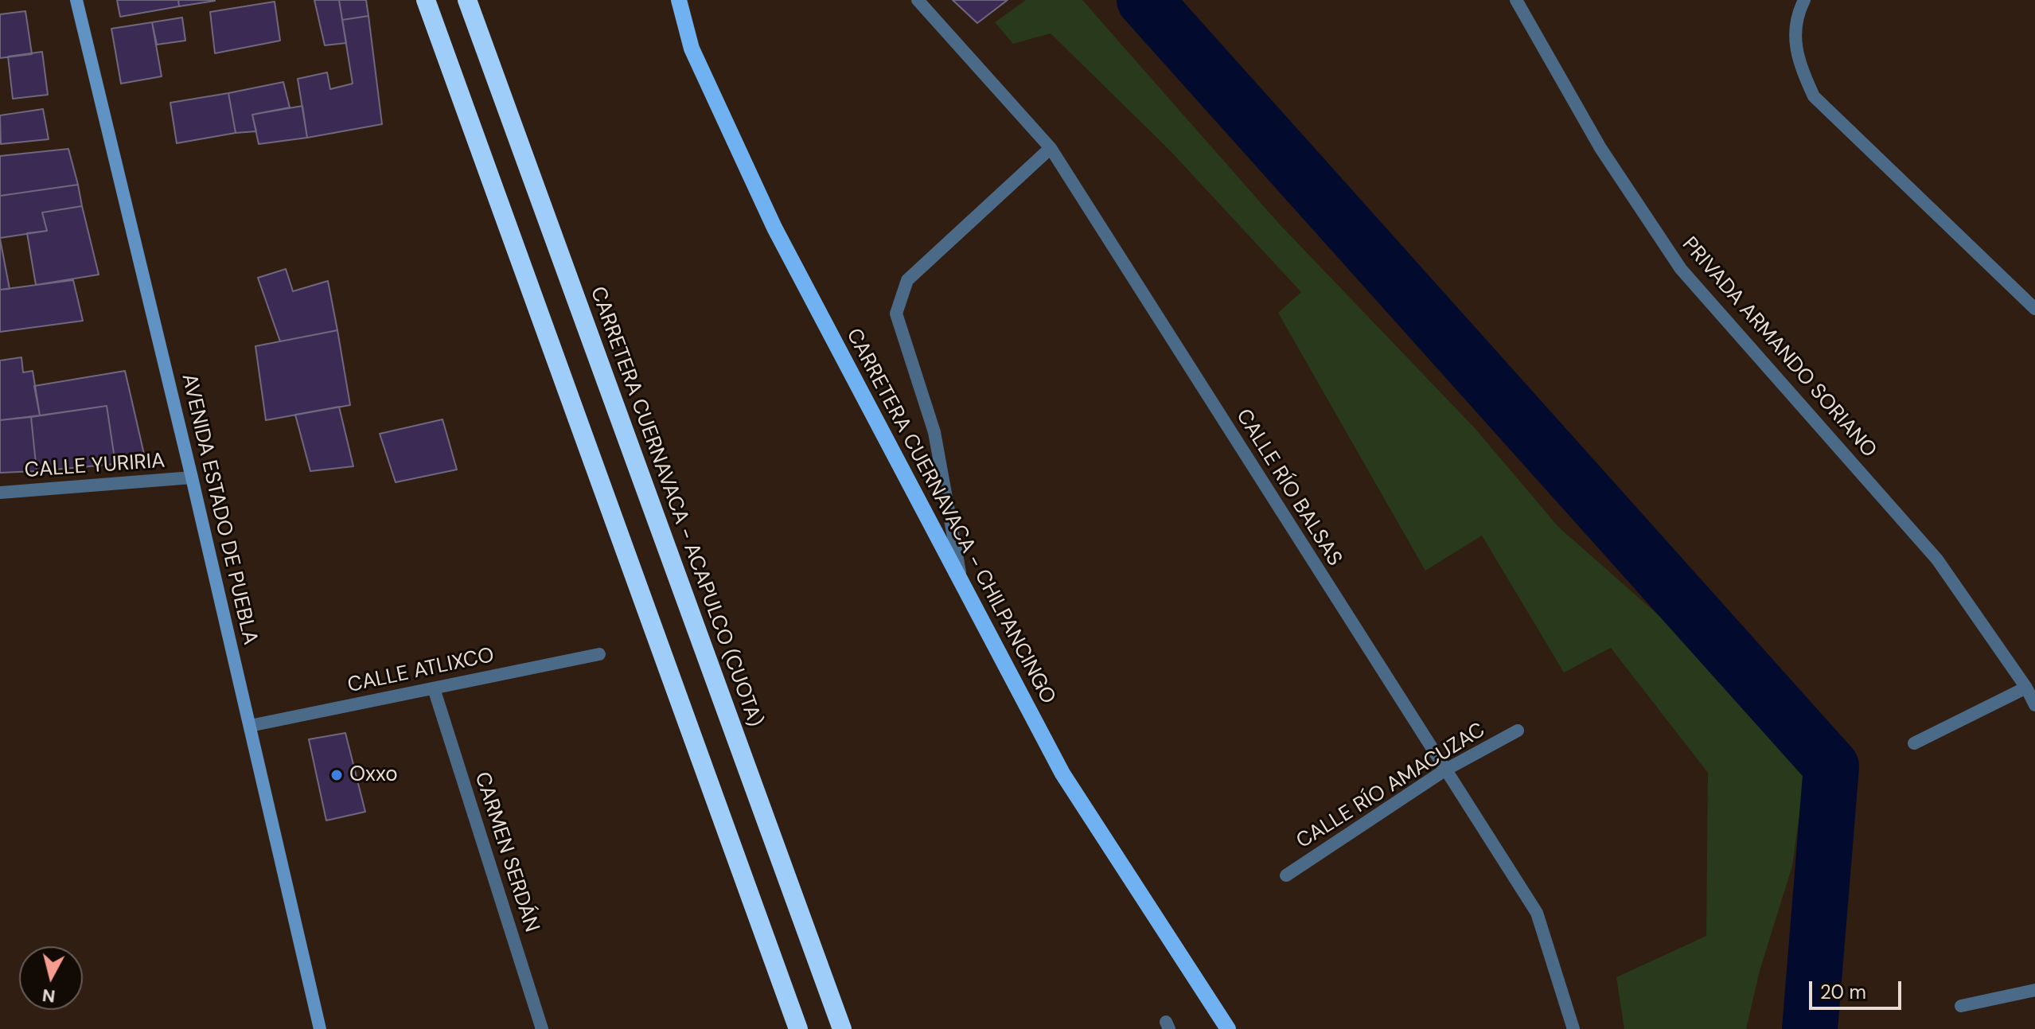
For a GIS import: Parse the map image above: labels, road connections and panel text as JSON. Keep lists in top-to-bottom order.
{
  "streets": {
    "highway": ["CARRETERA CUERNAVACA - ACAPULCO (CUOTA)"],
    "main road": ["CARRETERA CUERNAVACA - CHILPANCINGO"],
    "street": [
      "PRIVADA ARMANDO SORIANO",
      "CALLE YURIRIA",
      "CALLE RÍO BALSAS",
      "AVENIDA ESTADO DE PUEBLA",
      "CALLE ATLIXCO",
      "CALLE RÍO AMACUZAC",
      "CARMEN SERDÁN"
    ]
  },
  "crossings": [
    ["CALLE YURIRIA", "AVENIDA ESTADO DE PUEBLA"],
    ["CALLE RÍO BALSAS", "CALLE RÍO AMACUZAC"],
    ["AVENIDA ESTADO DE PUEBLA", "CALLE ATLIXCO"],
    ["CALLE ATLIXCO", "CARMEN SERDÁN"]
  ],
  "places": ["Oxxo"],
  "scale_bar": "20 m",
  "north": "bottom"
}
